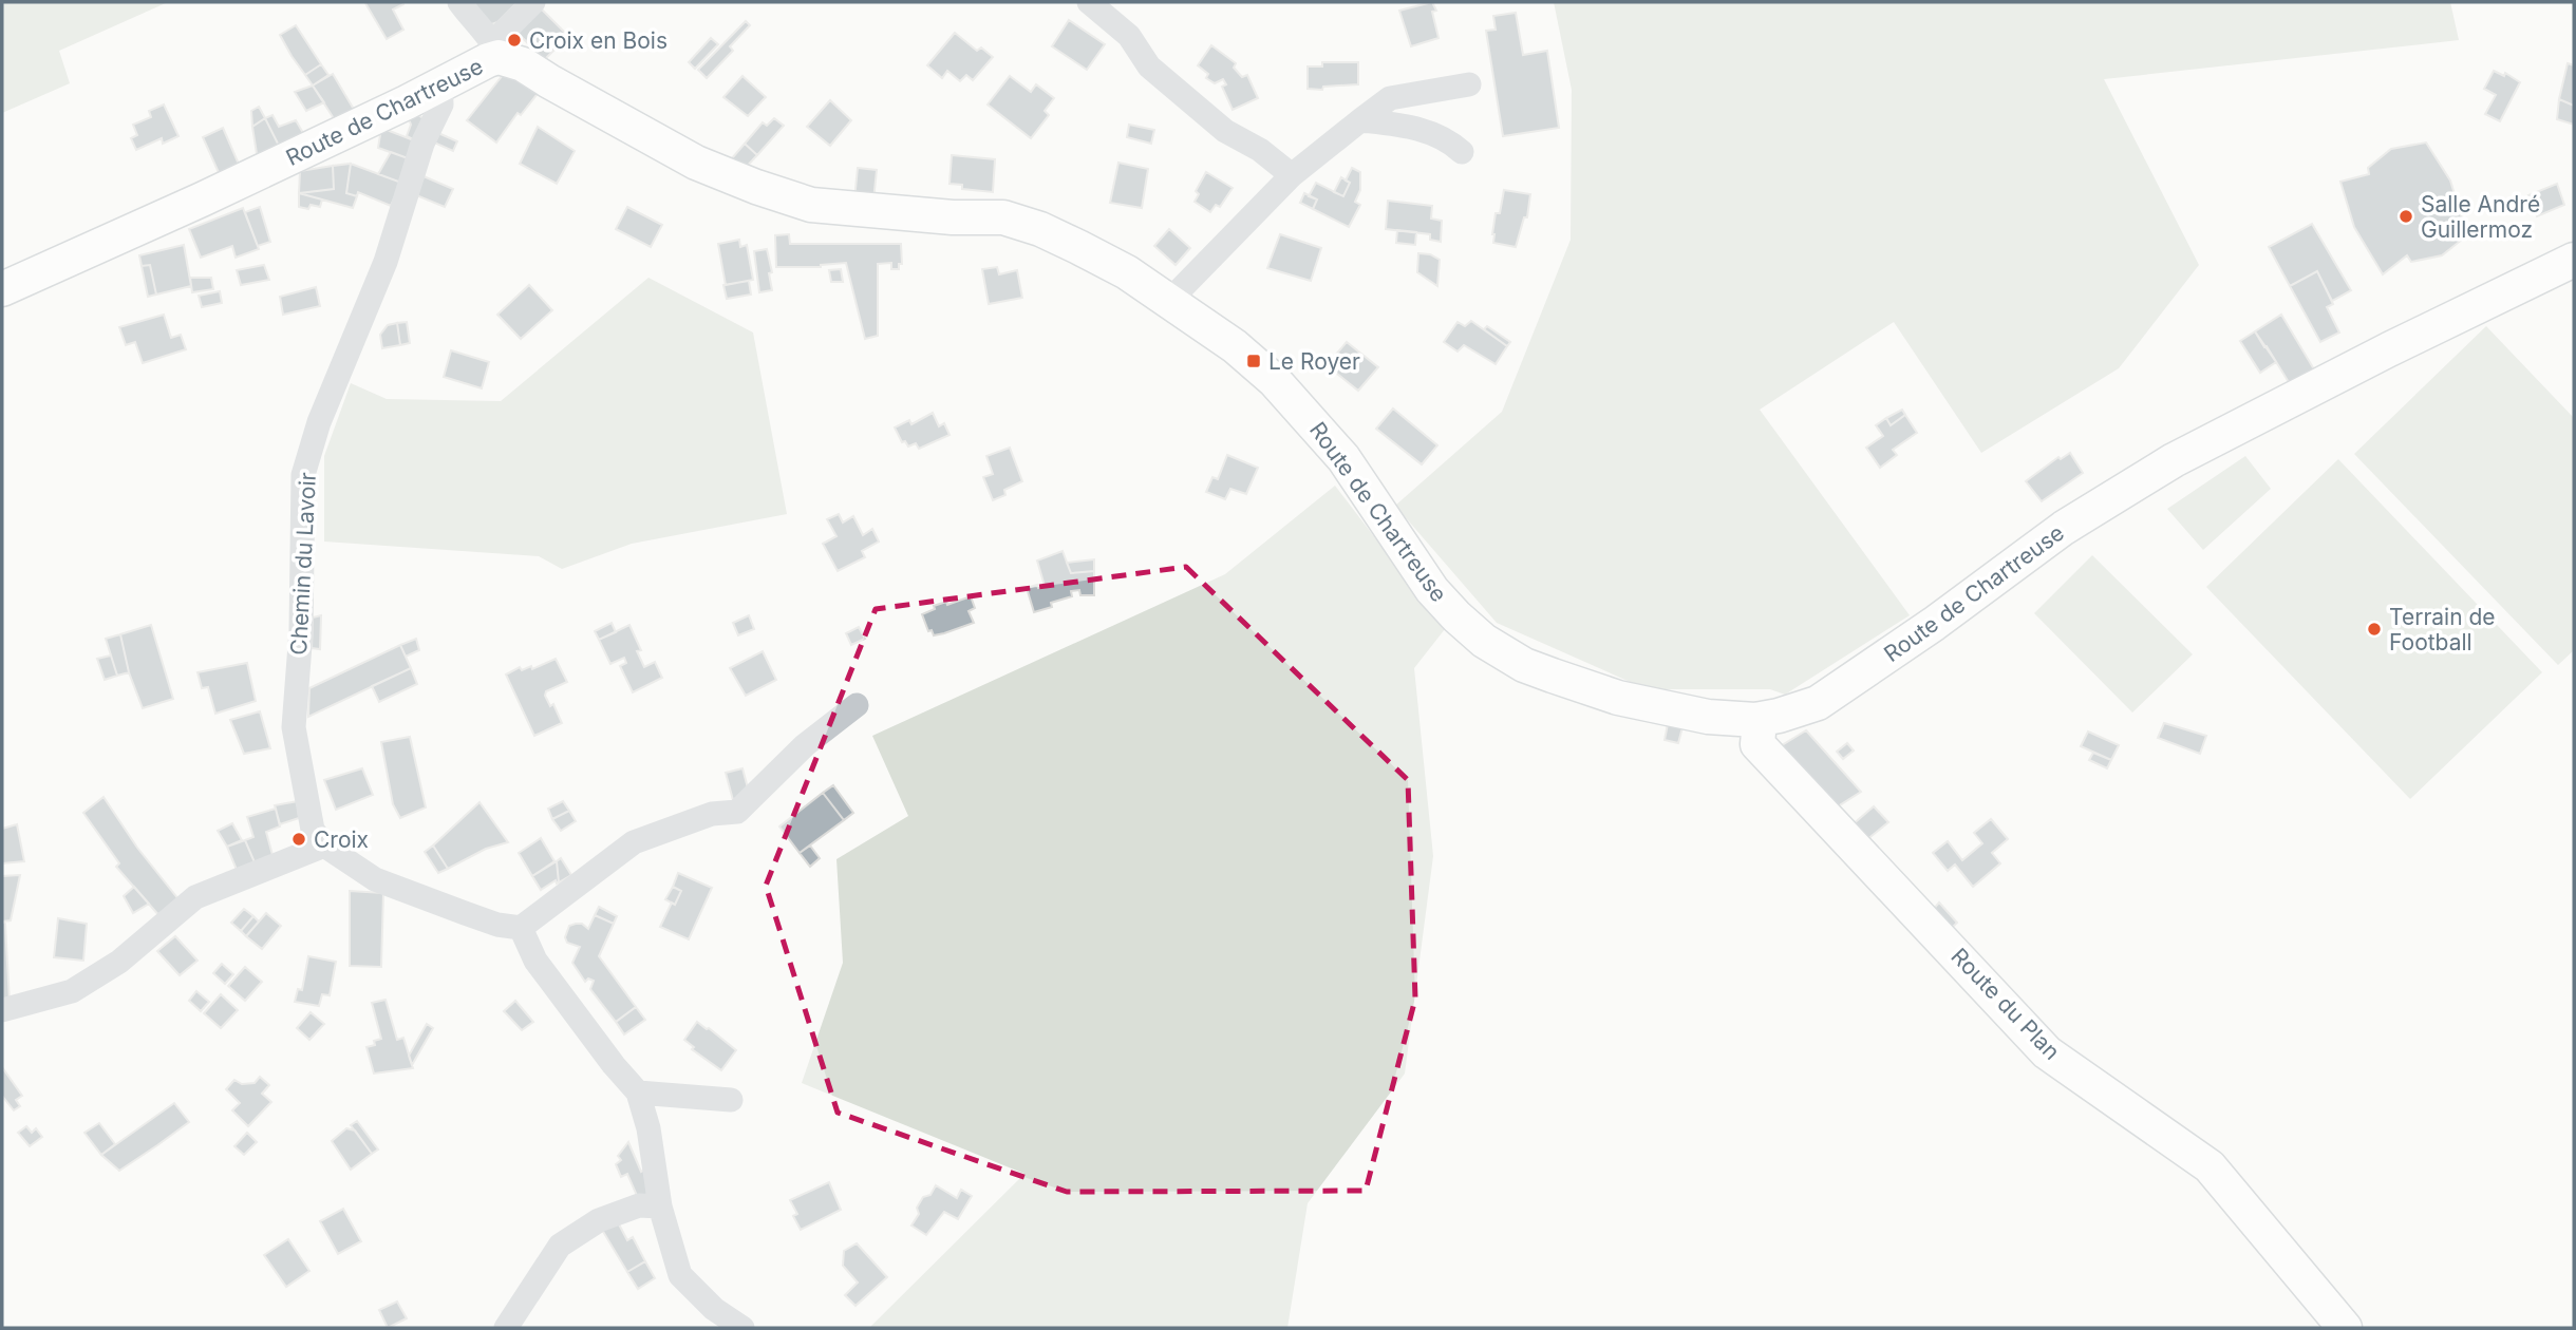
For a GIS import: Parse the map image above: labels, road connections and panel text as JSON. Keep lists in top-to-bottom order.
{
  "streets": {
    "main road": ["Route de Chartreuse", "Route du Plan"],
    "street": ["Chemin du Lavoir"]
  },
  "crossings": [
    ["Route de Chartreuse", "Chemin du Lavoir"],
    ["Route de Chartreuse", "Route du Plan"]
  ],
  "places": {
    "other": [
      "Croix en Bois",
      "Salle André Guillermoz",
      "Terrain de Football",
      "Croix"
    ],
    "transit": ["Le Royer"]
  }
}
